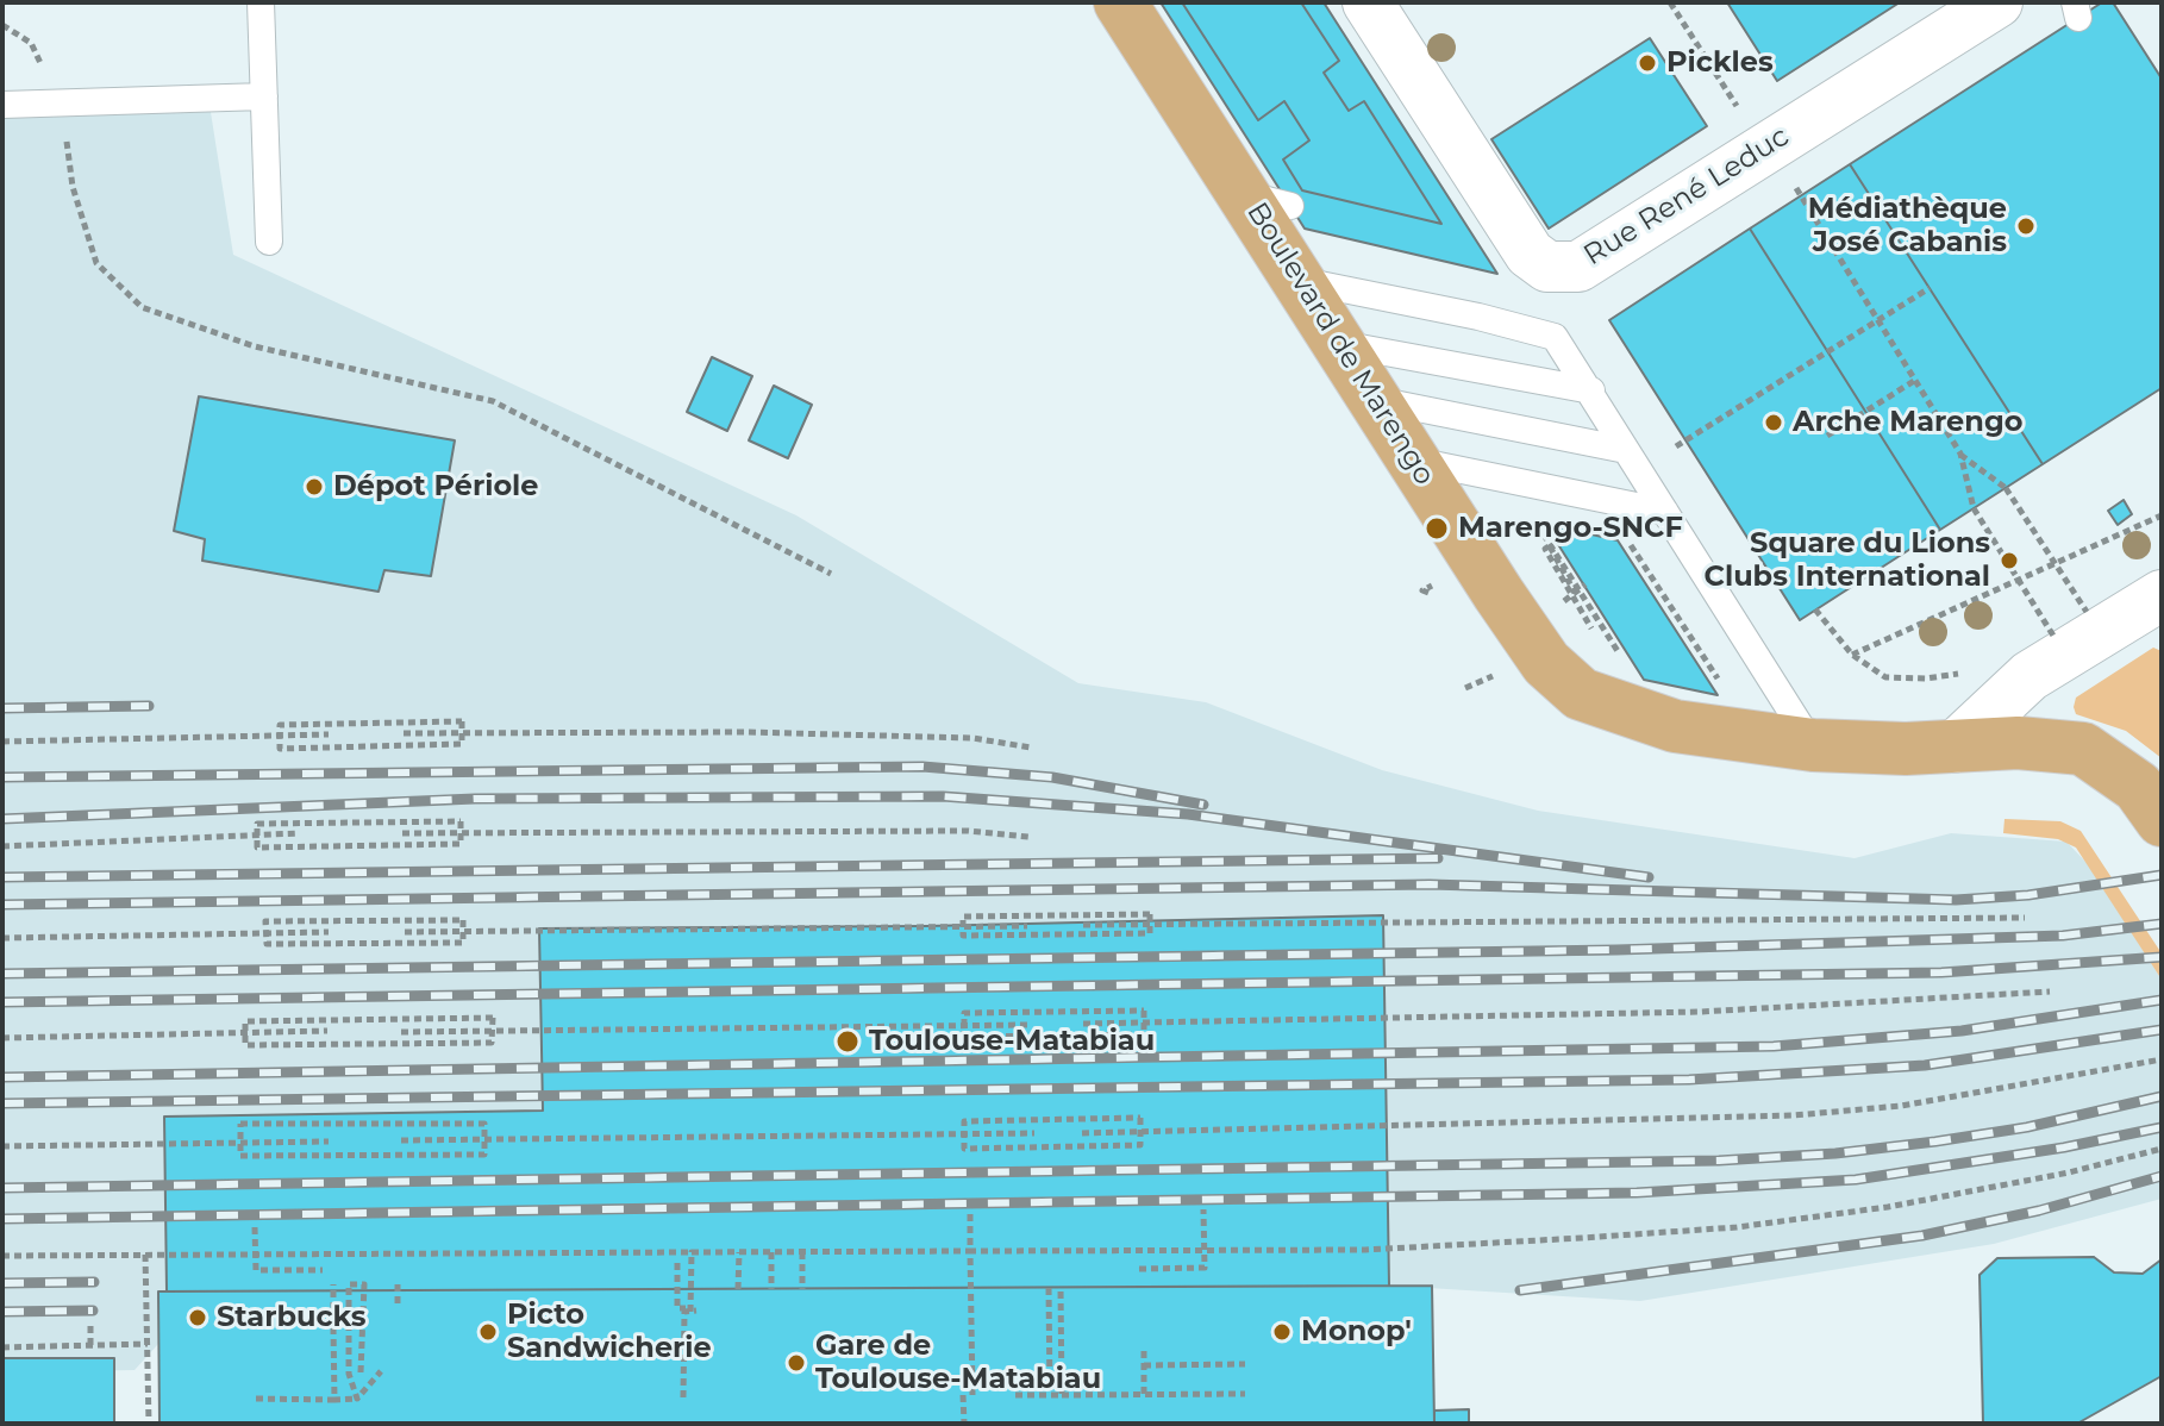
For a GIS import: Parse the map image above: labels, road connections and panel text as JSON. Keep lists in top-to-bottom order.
{
  "streets": {
    "main road": ["Boulevard de Marengo"],
    "street": ["Rue René Leduc"]
  },
  "places": [
    "Pickles",
    "Médiathèque José Cabanis",
    "Arche Marengo",
    "Dépot Périole",
    "Marengo-SNCF",
    "Square du Lions Clubs International",
    "Toulouse-Matabiau",
    "Starbucks",
    "Picto Sandwicherie",
    "Monop'",
    "Gare de Toulouse-Matabiau"
  ]
}
